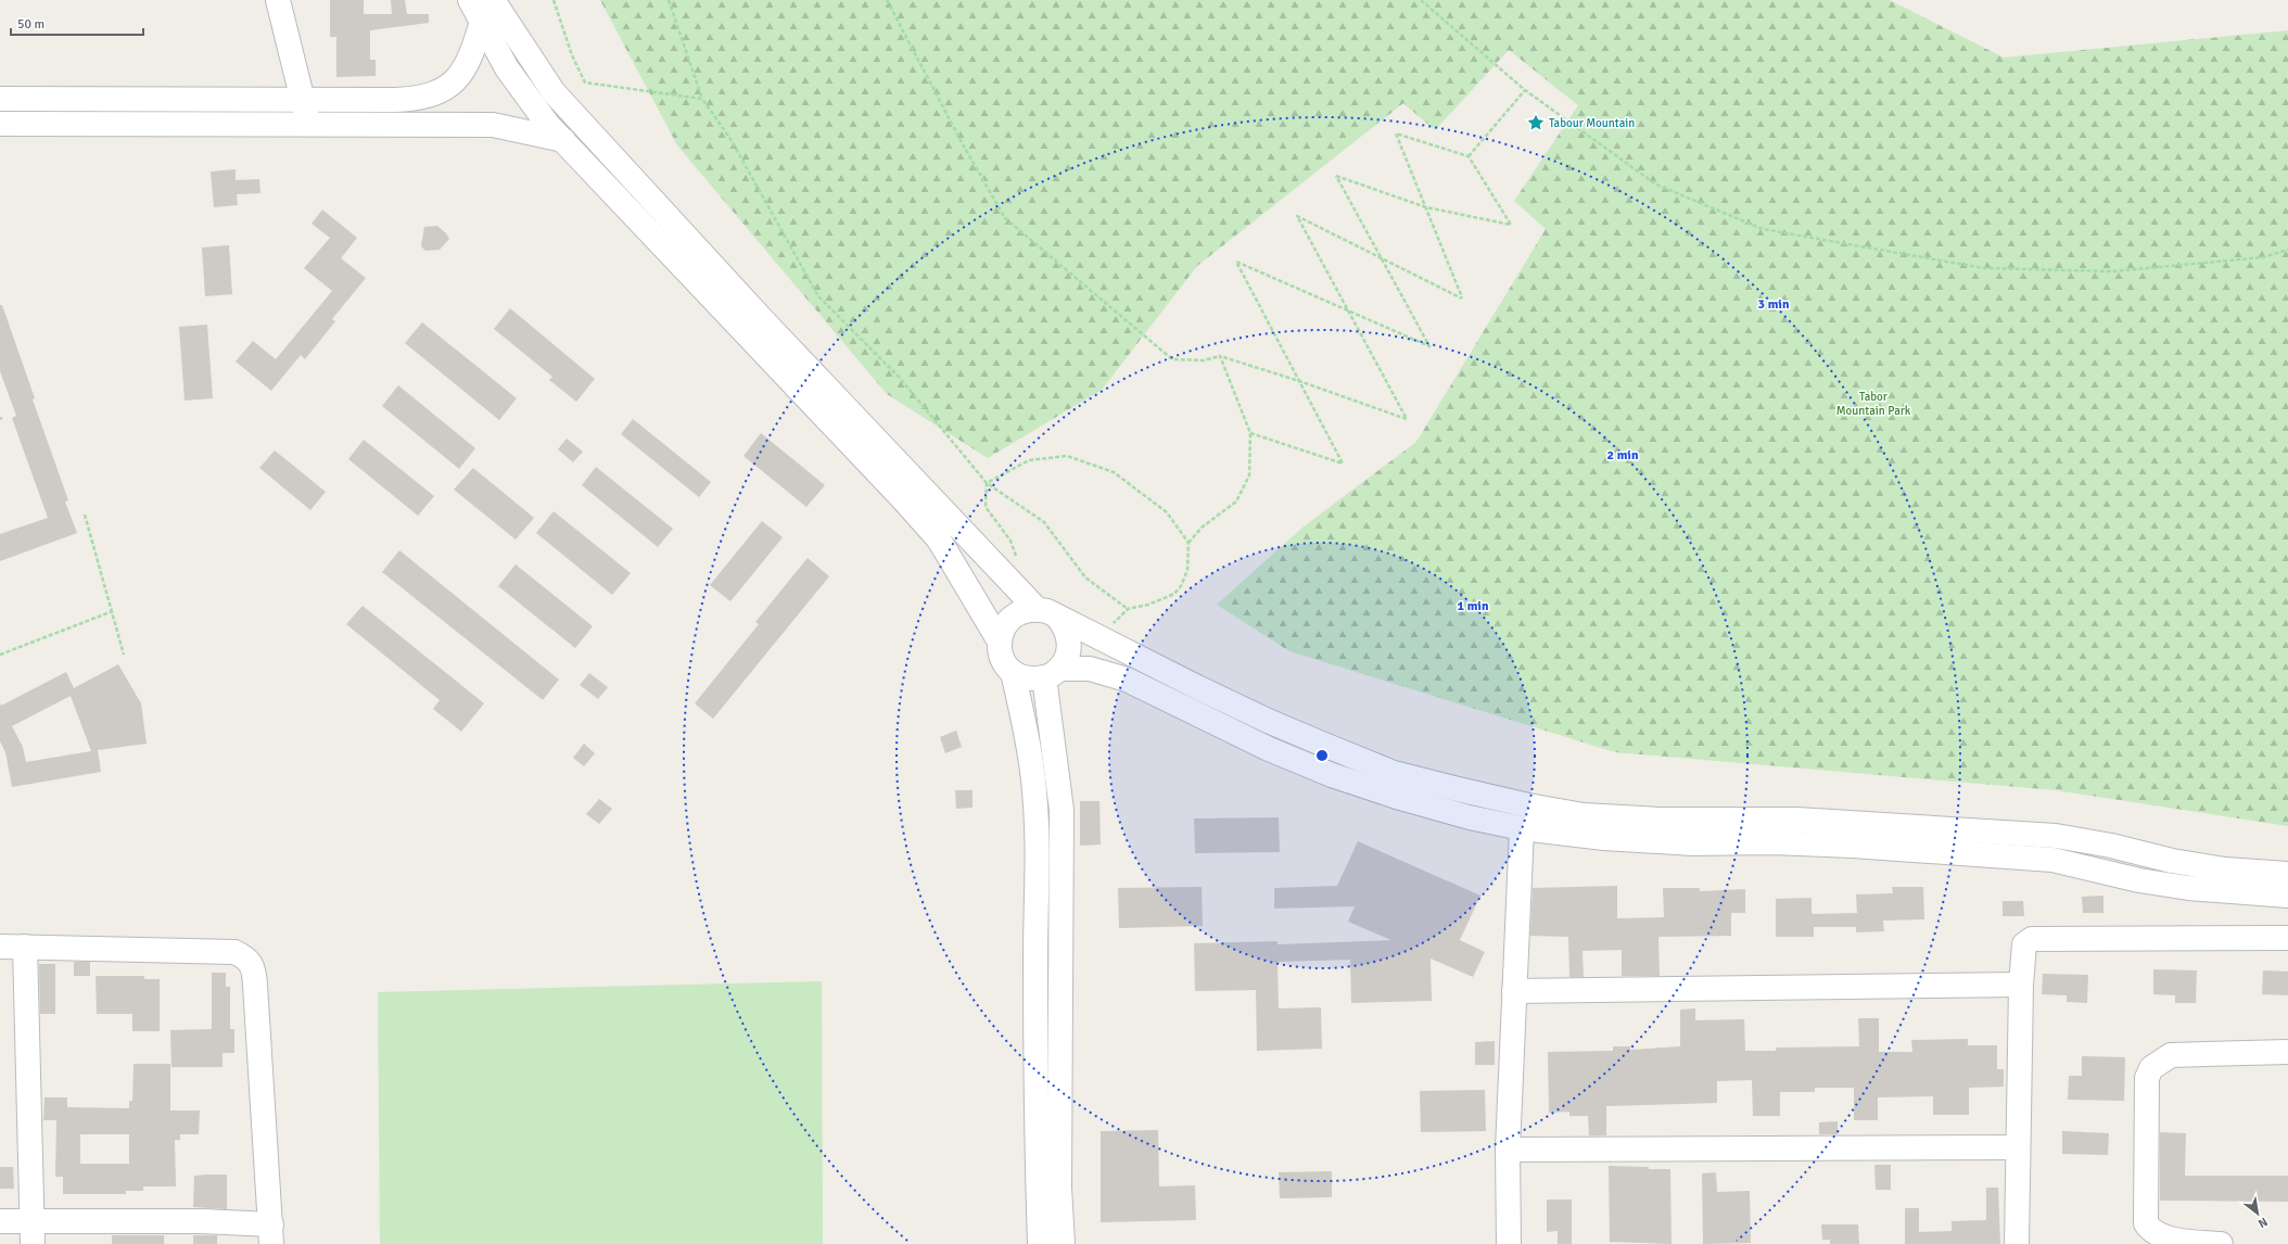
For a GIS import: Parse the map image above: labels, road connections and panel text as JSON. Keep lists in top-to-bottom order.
{
  "parks": ["Tabor Mountain Park"],
  "places": {
    "place": ["Tabour Mountain"]
  },
  "scale_bar": "50 m",
  "north": "bottom right",
  "rings": ["3 min", "2 min", "1 min"]
}
